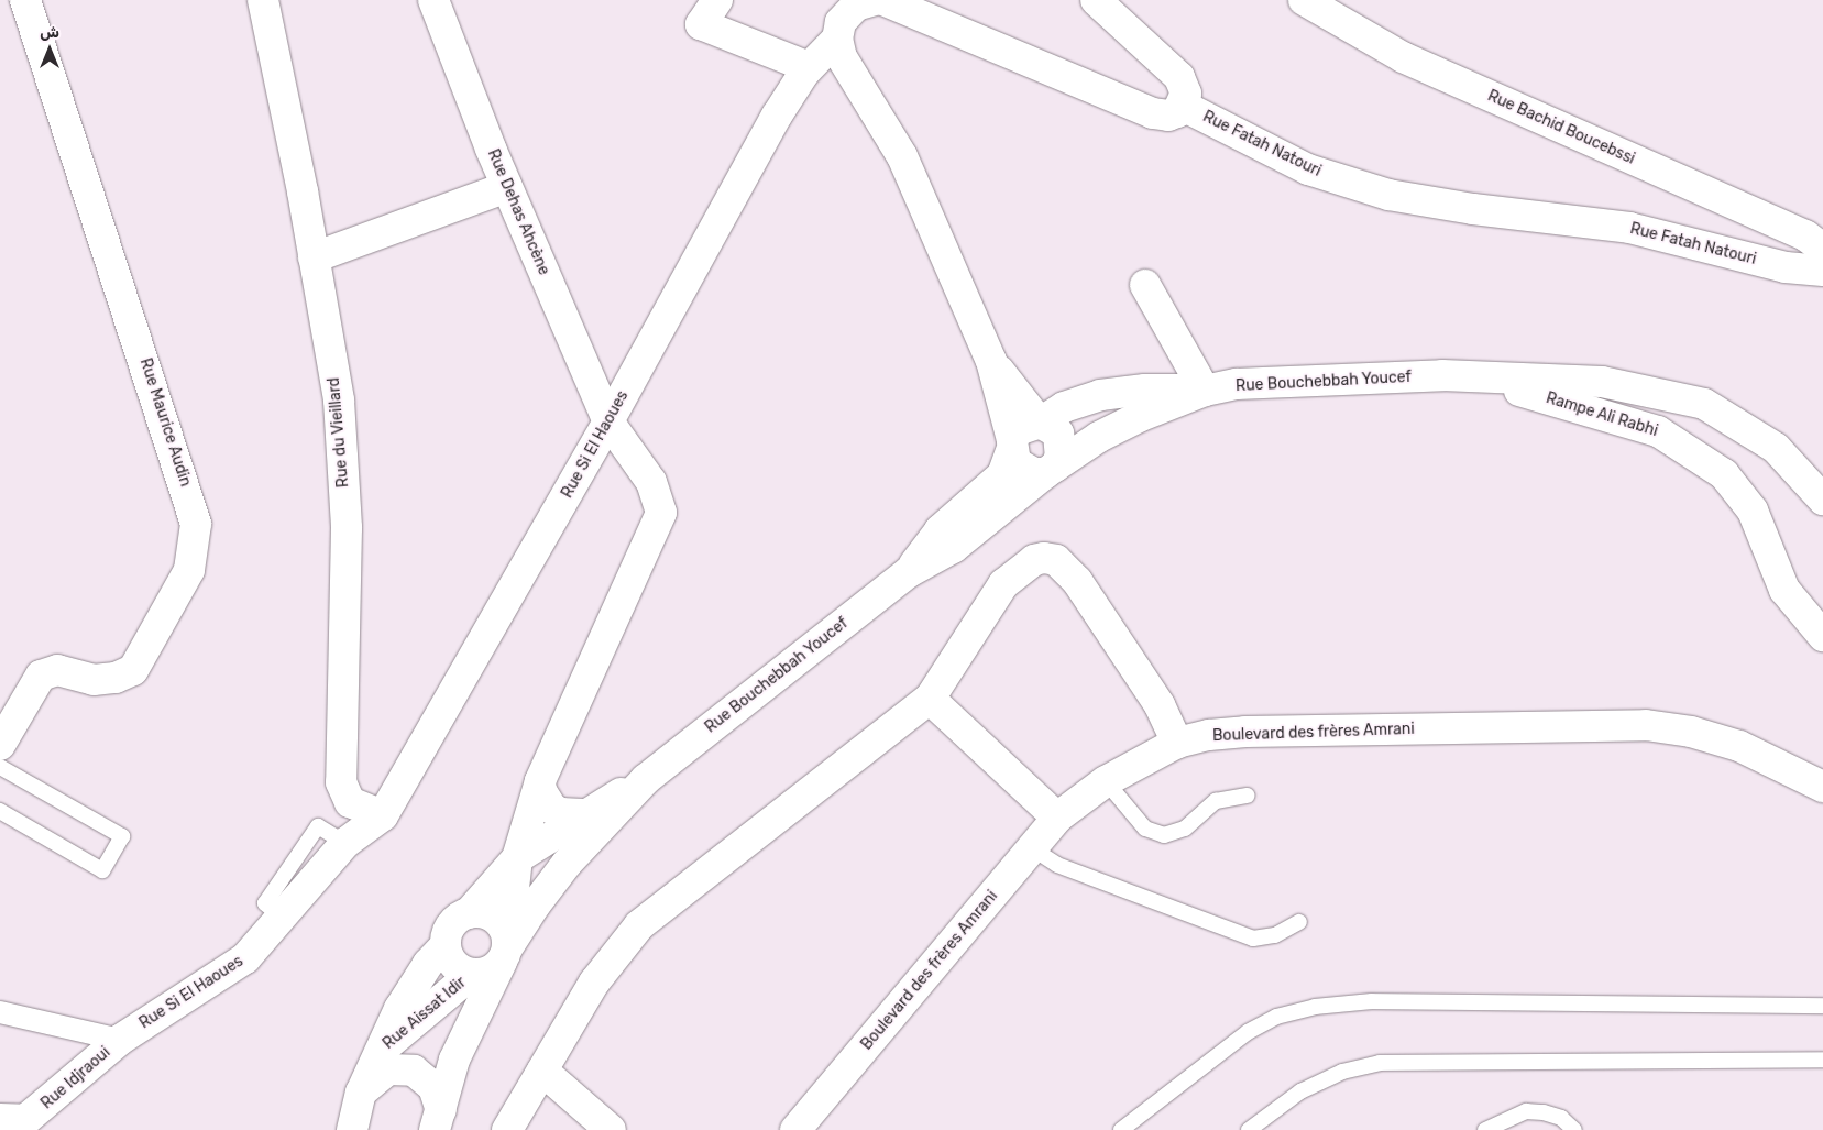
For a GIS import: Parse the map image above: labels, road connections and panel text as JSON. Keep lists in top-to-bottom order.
{
  "streets": {
    "street": [
      "Rue Bachid Boucebssi",
      "Rue Fatah Natouri",
      "Rue Dehas Ahcène",
      "Rue Bouchebbah Youcef",
      "Rampe Ali Rabhi",
      "Rue Maurice Audin",
      "Rue du Vieillard",
      "Rue Si El Haoues",
      "Boulevard des frères Amrani",
      "Rue Aissat Idir",
      "Rue Idjraoui"
    ]
  },
  "crossings": [
    ["Rue Dehas Ahcène", "Rue Bouchebbah Youcef"],
    ["Rue Dehas Ahcène", "Rue Si El Haoues"],
    ["Rue Bouchebbah Youcef", "Rampe Ali Rabhi"],
    ["Rue Bouchebbah Youcef", "Rue Aissat Idir"],
    ["Rue du Vieillard", "Rue Si El Haoues"],
    ["Rue Si El Haoues", "Rue Idjraoui"]
  ],
  "north": "top"
}
